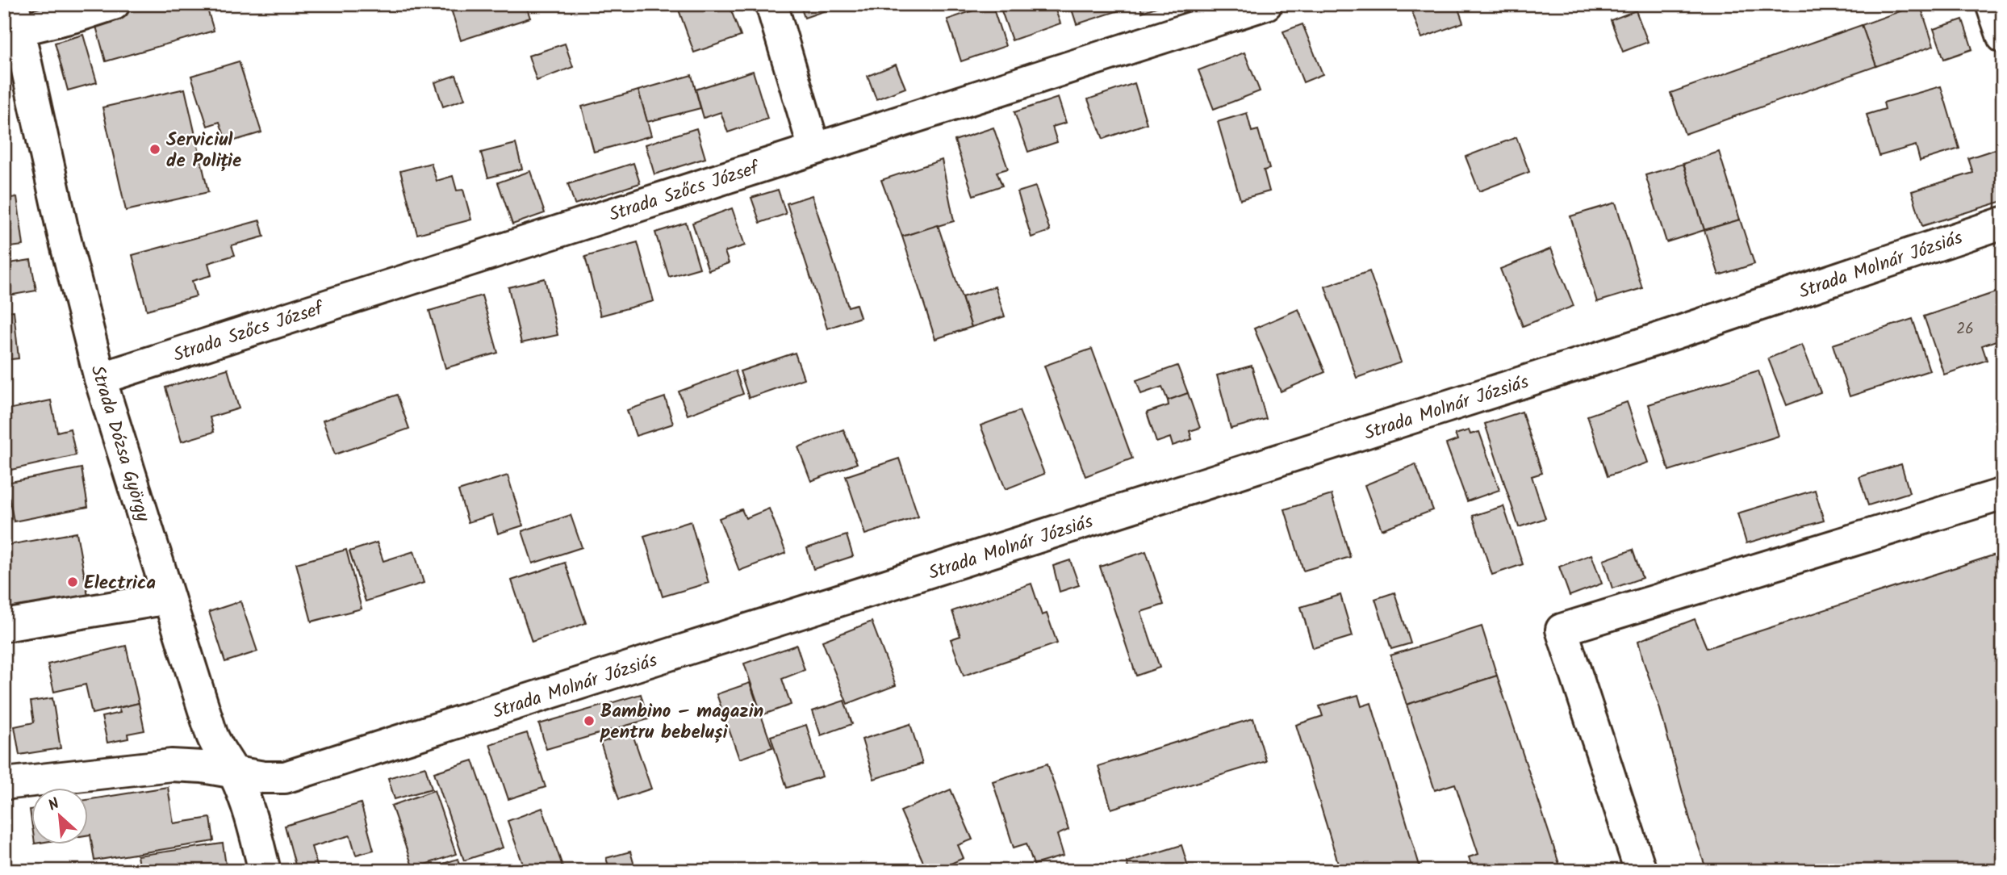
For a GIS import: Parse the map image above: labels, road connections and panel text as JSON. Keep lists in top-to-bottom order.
{
  "streets": {
    "street": ["Strada Szőcs József", "Strada Molnár Józsiás", "Strada Dózsa György"]
  },
  "crossings": [
    ["Strada Szőcs József", "Strada Dózsa György"],
    ["Strada Molnár Józsiás", "Strada Dózsa György"]
  ],
  "places": ["Serviciul de Poliție", "Electrica", "Bambino – magazin pentru bebeluși"],
  "house_numbers": ["26"],
  "north": "top left"
}
